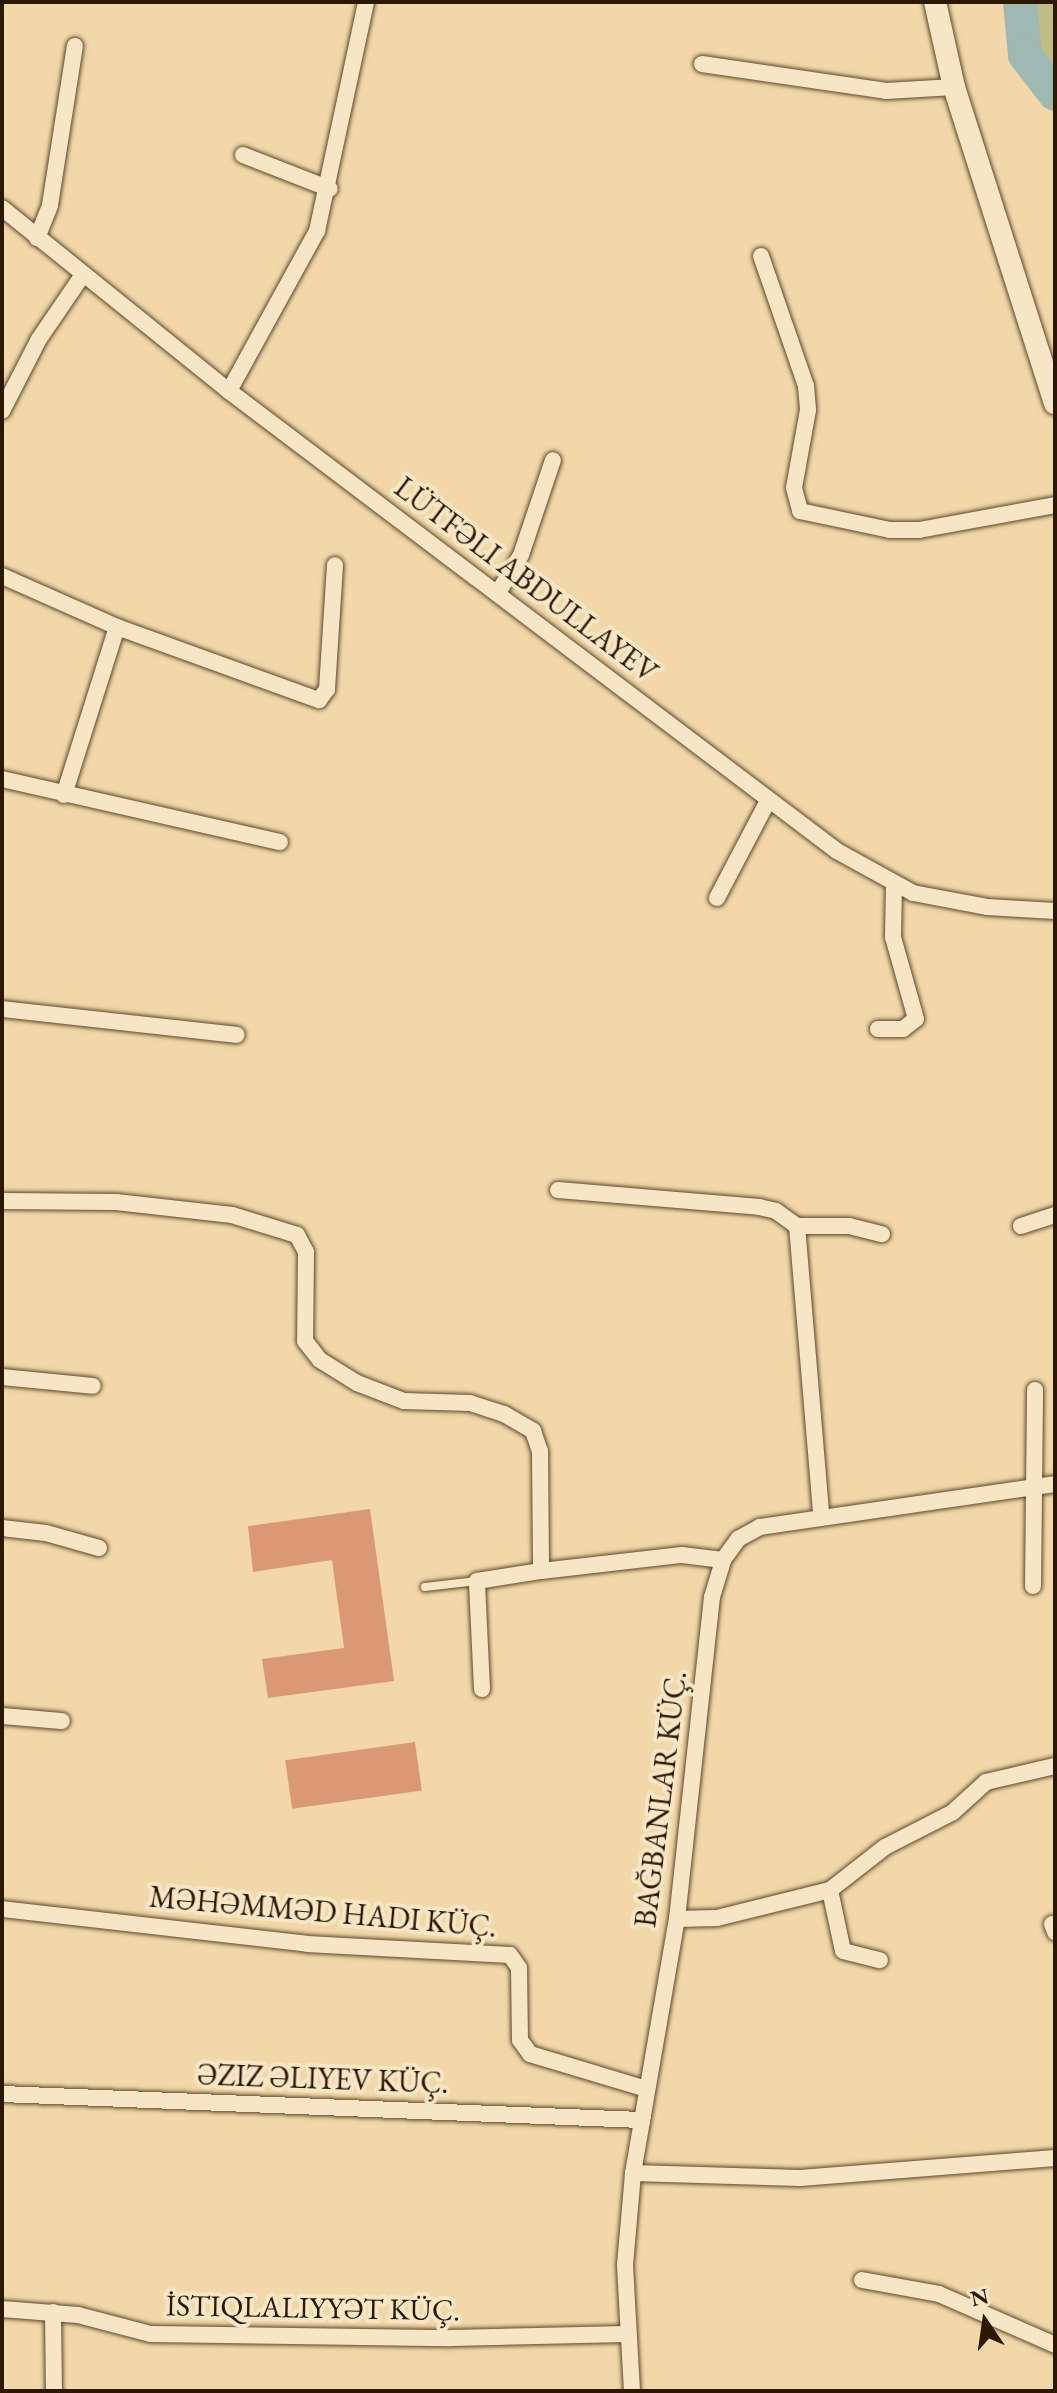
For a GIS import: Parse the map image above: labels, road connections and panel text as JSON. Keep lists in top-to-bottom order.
{
  "streets": {
    "street": [
      "LÜTFƏLI ABDULLAYEV",
      "BAĞBANLAR KÜÇ.",
      "MƏHƏMMƏD HADI KÜÇ.",
      "ƏZIZ ƏLIYEV KÜÇ.",
      "İSTIQLALIYYƏT KÜÇ."
    ]
  },
  "crossings": [
    ["BAĞBANLAR KÜÇ.", "MƏHƏMMƏD HADI KÜÇ."],
    ["BAĞBANLAR KÜÇ.", "ƏZIZ ƏLIYEV KÜÇ."],
    ["BAĞBANLAR KÜÇ.", "İSTIQLALIYYƏT KÜÇ."]
  ],
  "north": "top"
}
